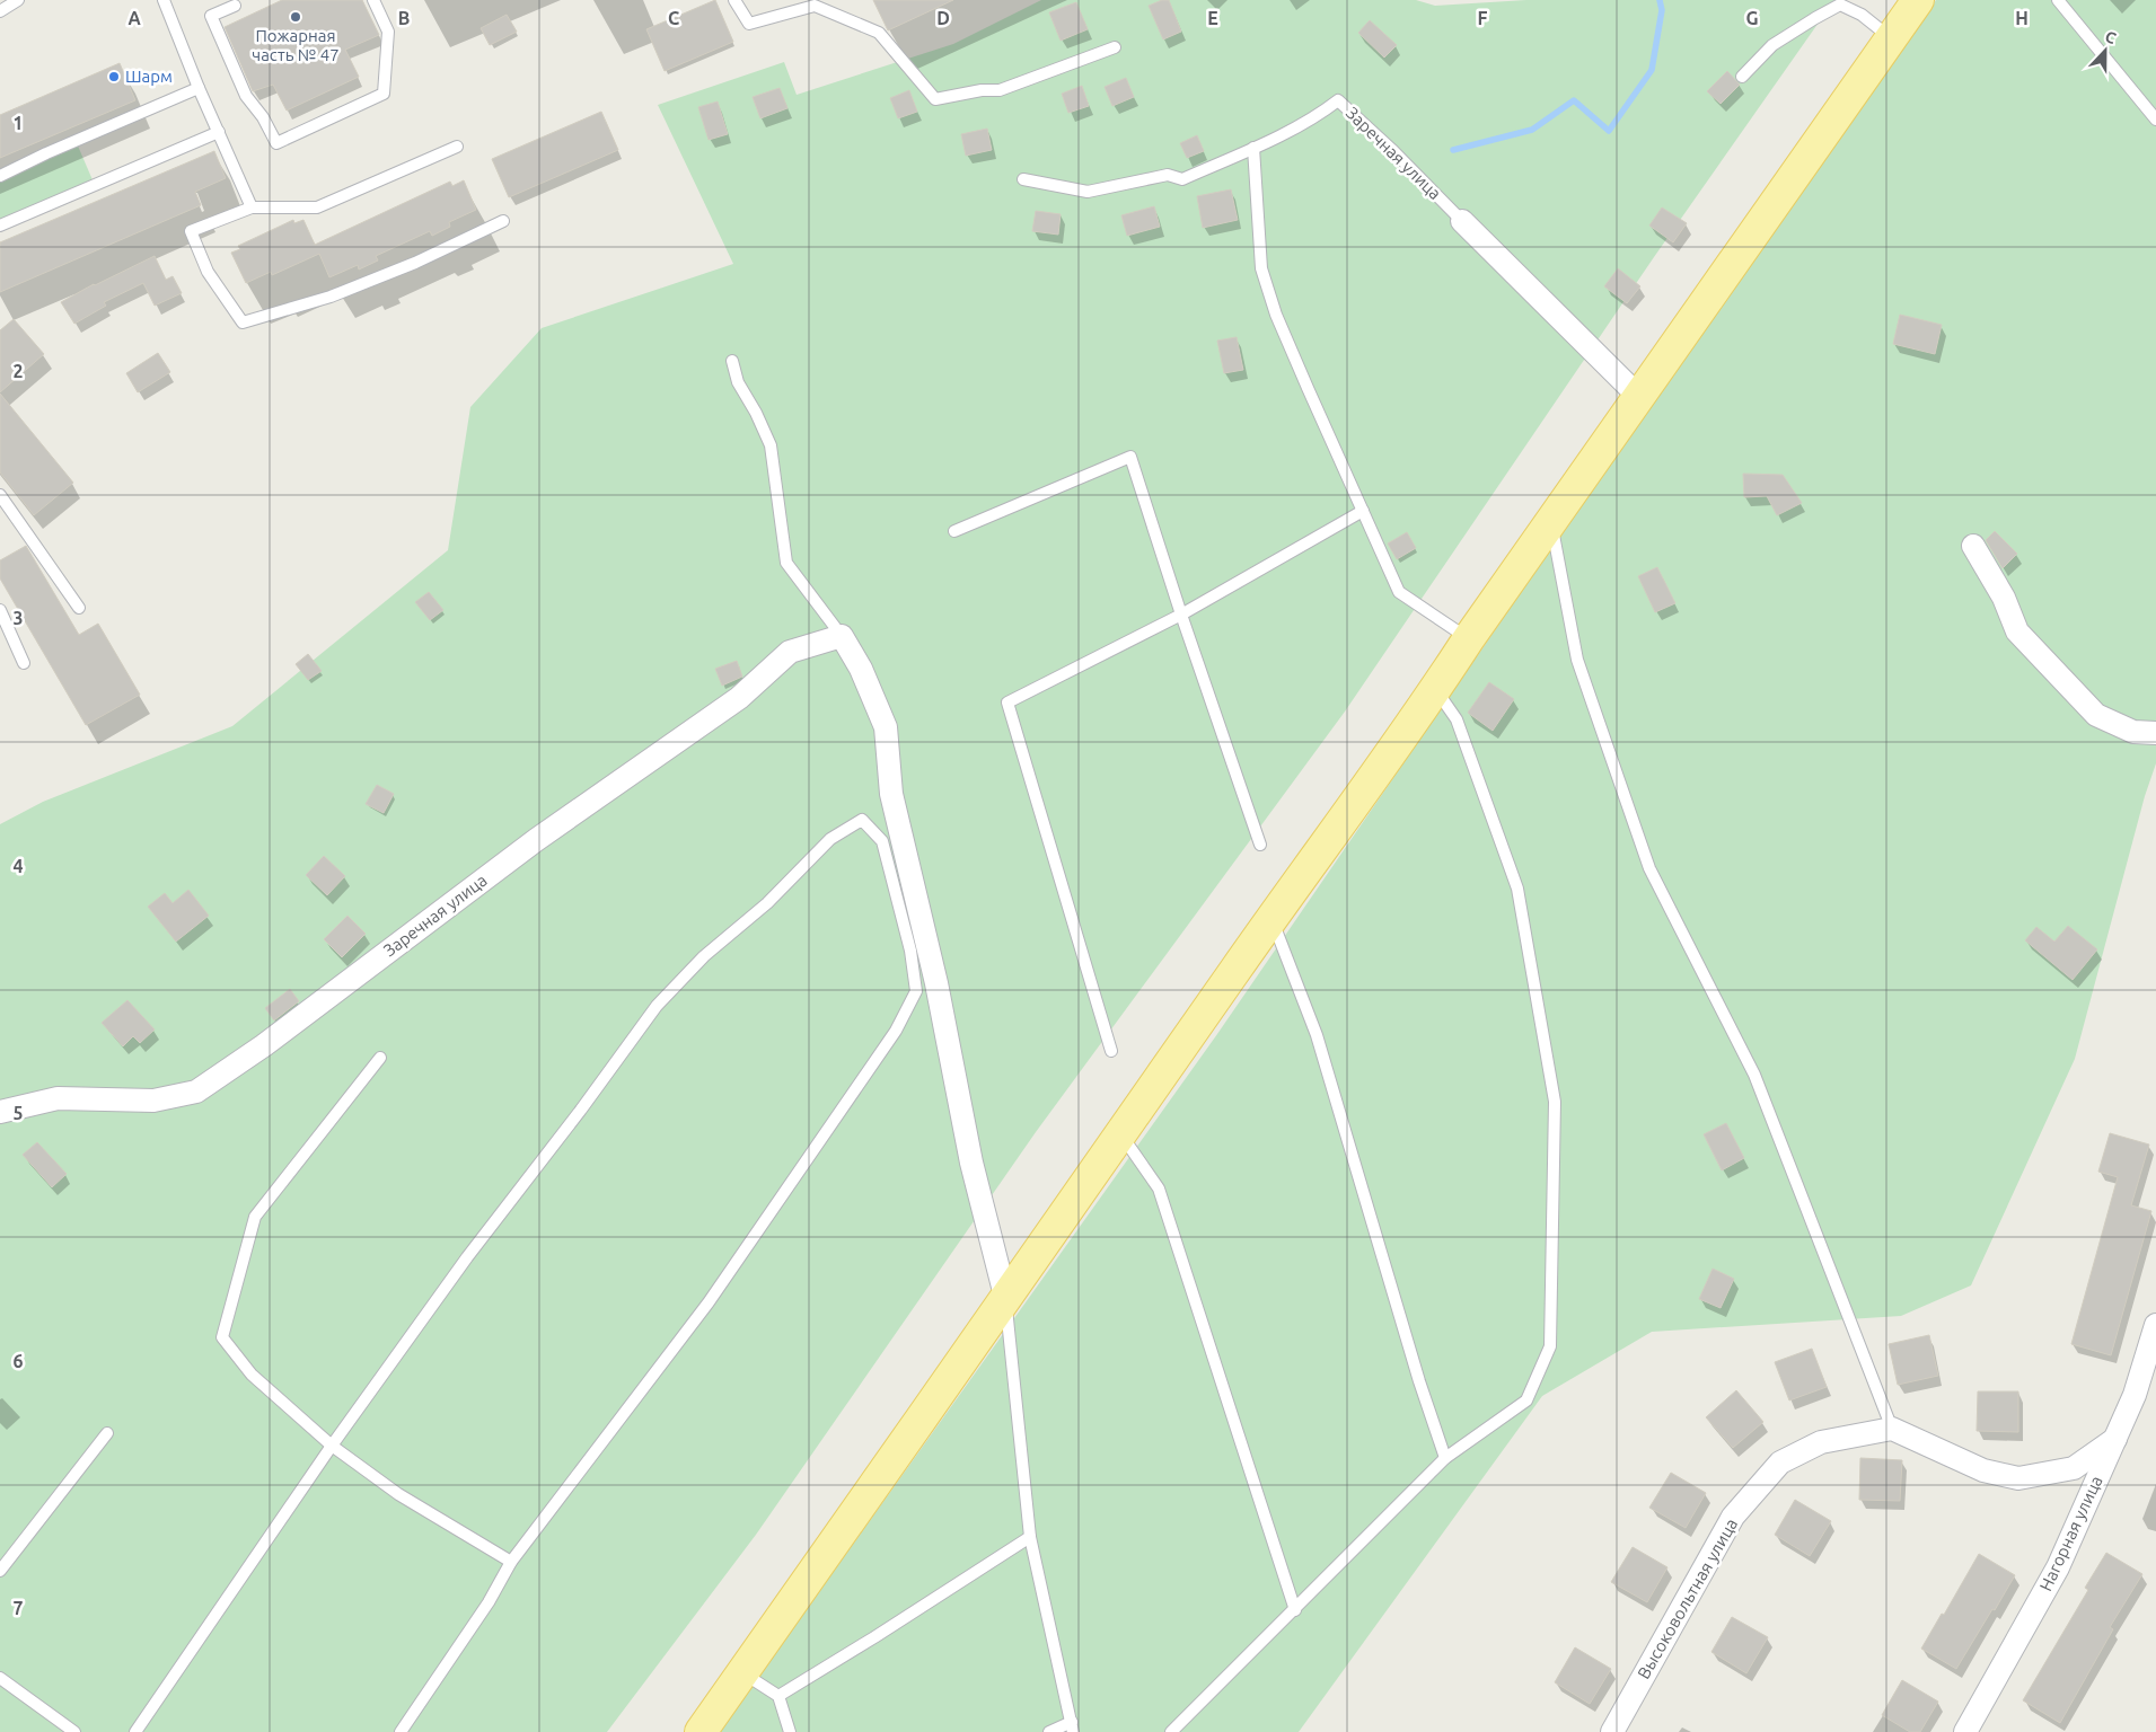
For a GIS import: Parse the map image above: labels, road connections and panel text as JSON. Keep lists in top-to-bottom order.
{
  "streets": {
    "street": ["Заречная улица", "Нагорная улица", "Высоковольтная улица"]
  },
  "places": ["Пожарная часть № 47", "Шарм"],
  "north": "top",
  "grid": {
    "columns": [
      "A",
      "B",
      "C",
      "D",
      "E",
      "F",
      "G",
      "H"
    ],
    "rows": [
      "1",
      "2",
      "3",
      "4",
      "5",
      "6",
      "7"
    ]
  }
}
